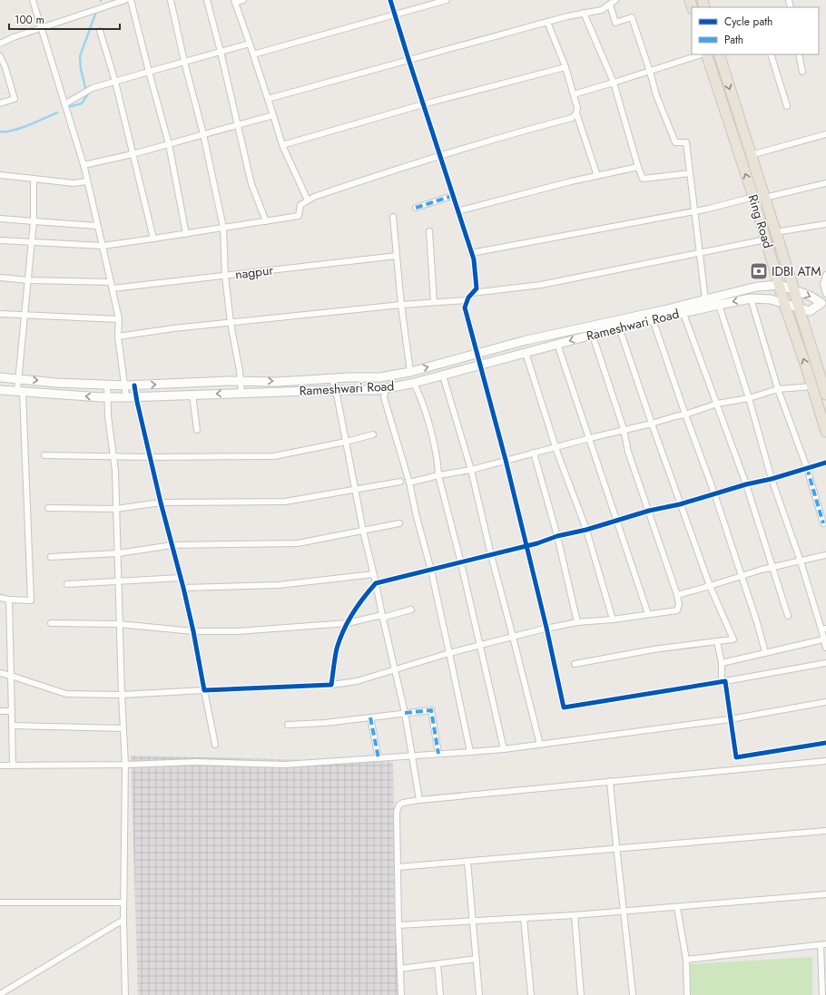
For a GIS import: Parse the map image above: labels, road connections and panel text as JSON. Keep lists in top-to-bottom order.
{
  "streets": {
    "highway": ["Ring Road"],
    "main road": ["Rameshwari Road"],
    "street": ["nagpur"]
  },
  "crossings": [
    ["Ring Road", "Rameshwari Road"]
  ],
  "places": {
    "bank": ["IDBI ATM"]
  },
  "legend": ["Cycle path", "Path"],
  "scale_bar": "100 m"
}
